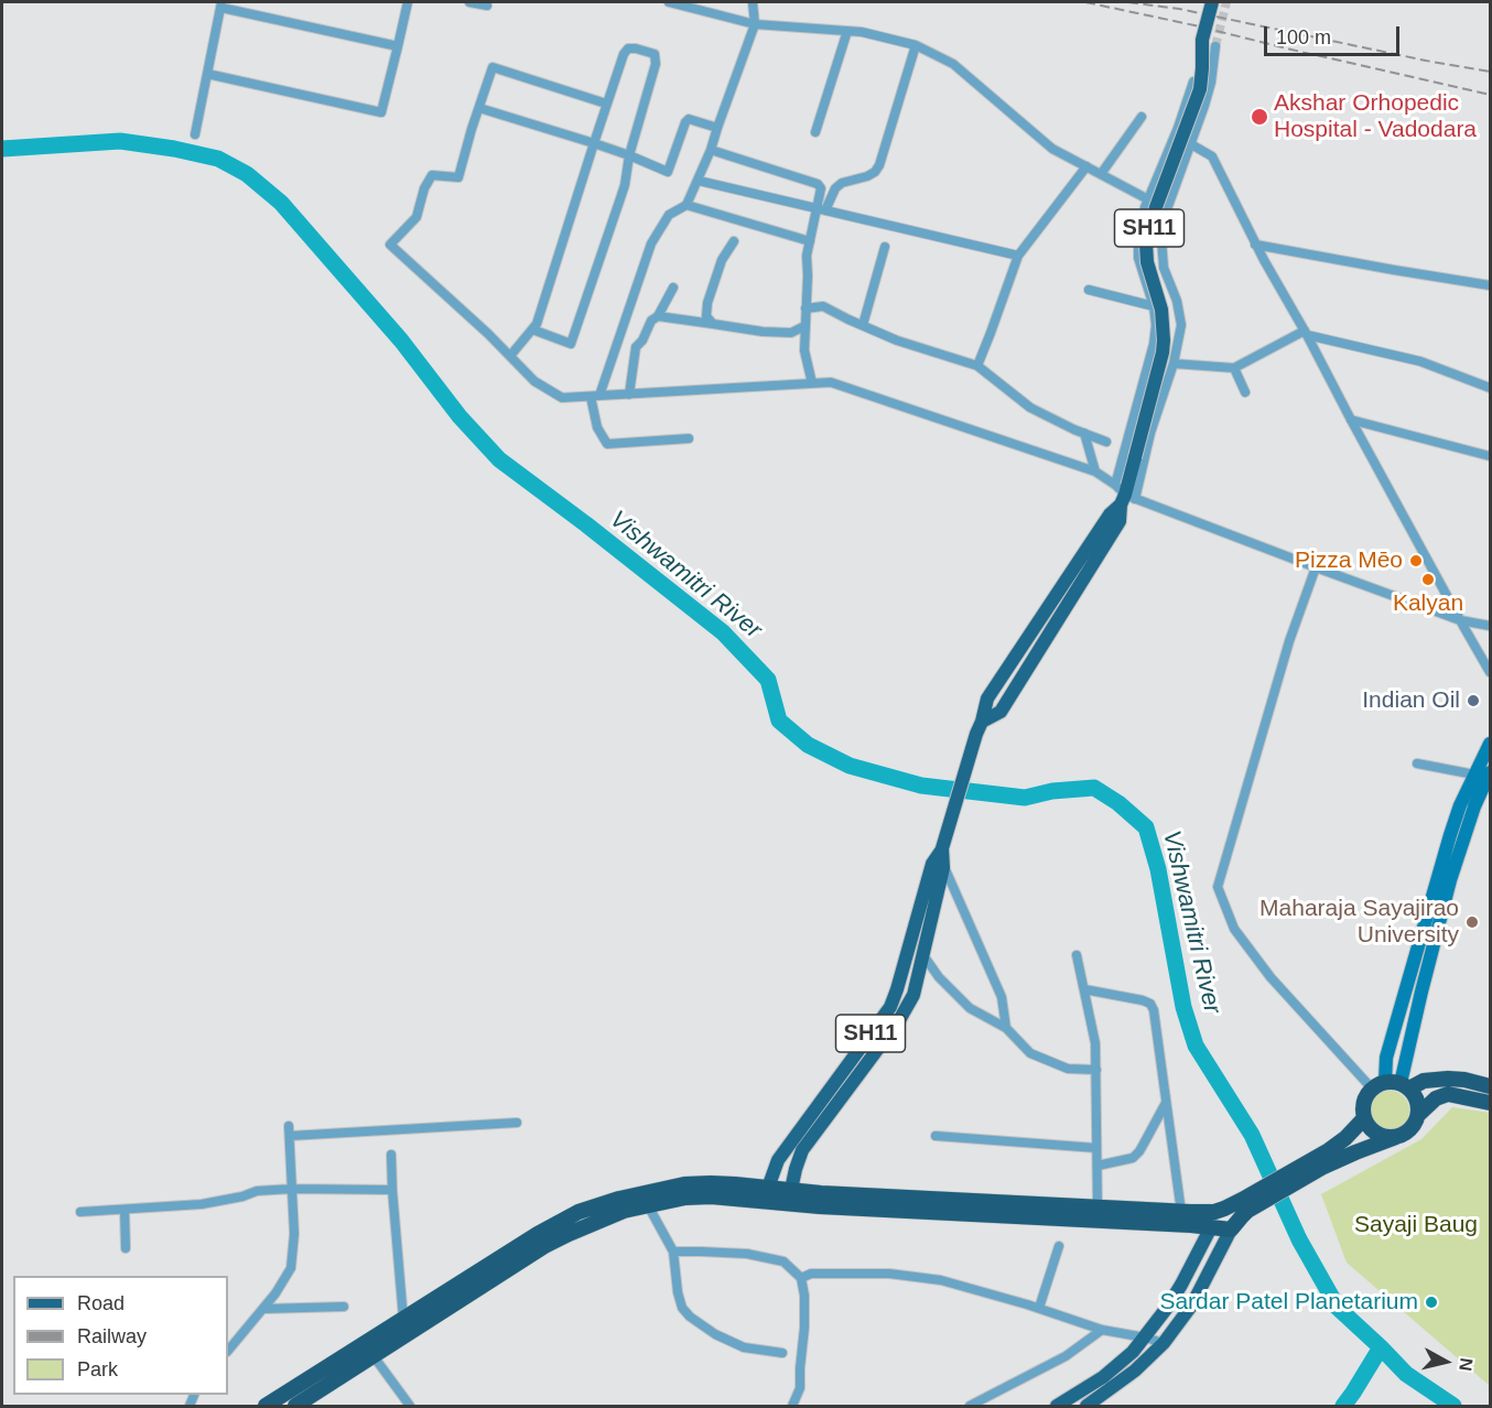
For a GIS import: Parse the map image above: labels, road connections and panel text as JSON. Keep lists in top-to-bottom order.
{
  "streets": {
    "main road": ["SH11"]
  },
  "water": ["Vishwamitri River"],
  "parks": ["Sayaji Baug"],
  "places": [
    "Akshar Orhopedic Hospital - Vadodara",
    "Pizza Mēo",
    "Kalyan",
    "Indian Oil",
    "Maharaja Sayajirao University",
    "Sardar Patel Planetarium"
  ],
  "legend": ["Road", "Railway", "Park"],
  "scale_bar": "100 m",
  "north": "right"
}
